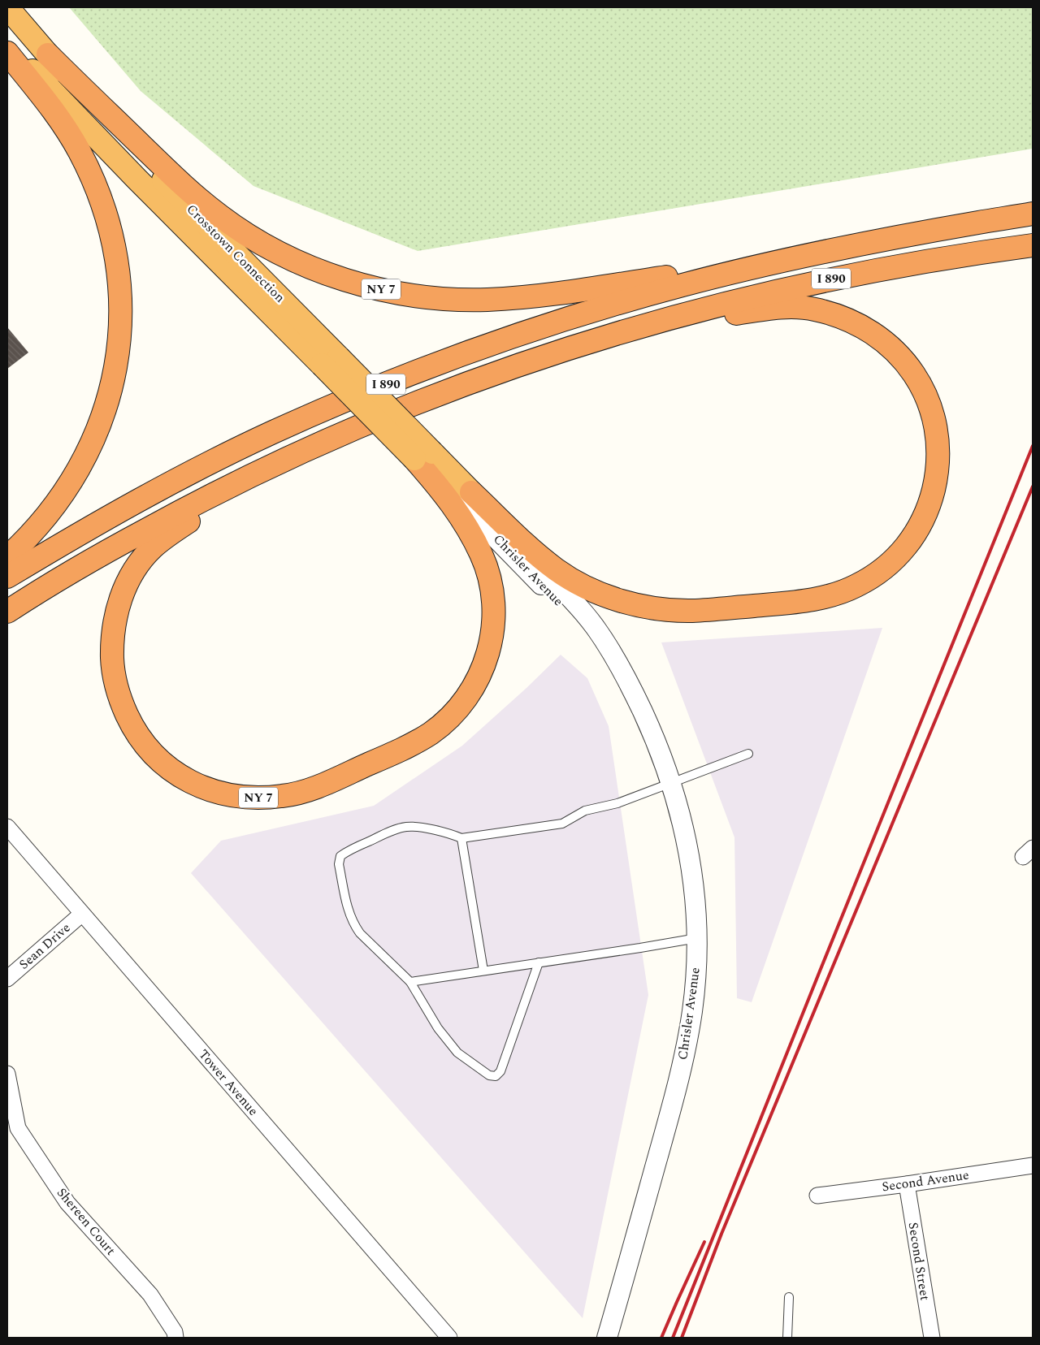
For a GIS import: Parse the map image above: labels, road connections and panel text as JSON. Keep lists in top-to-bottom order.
{
  "streets": {
    "highway": ["Crosstown Connection", "I 890", "NY 7"],
    "street": [
      "Chrisler Avenue",
      "Sean Drive",
      "Tower Avenue",
      "Second Avenue",
      "Shereen Court",
      "Second Street"
    ]
  },
  "crossings": [
    ["Crosstown Connection", "NY 7"],
    ["Crosstown Connection", "Chrisler Avenue"],
    ["I 890", "NY 7"],
    ["NY 7", "Chrisler Avenue"],
    ["Sean Drive", "Tower Avenue"],
    ["Second Avenue", "Second Street"]
  ]
}
